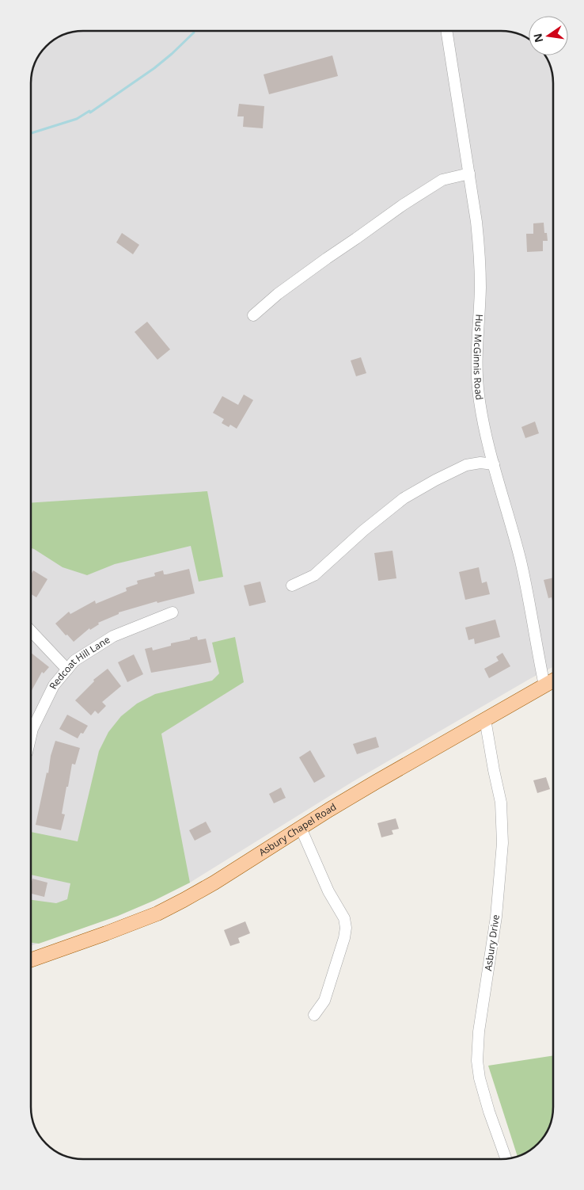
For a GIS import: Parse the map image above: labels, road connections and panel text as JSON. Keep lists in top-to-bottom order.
{
  "streets": {
    "main road": ["Asbury Chapel Road"],
    "street": ["Hus McGinnis Road", "Redcoat Hill Lane", "Asbury Drive"]
  },
  "crossings": [
    ["Hus McGinnis Road", "Asbury Chapel Road"],
    ["Asbury Chapel Road", "Asbury Drive"]
  ],
  "north": "left"
}
